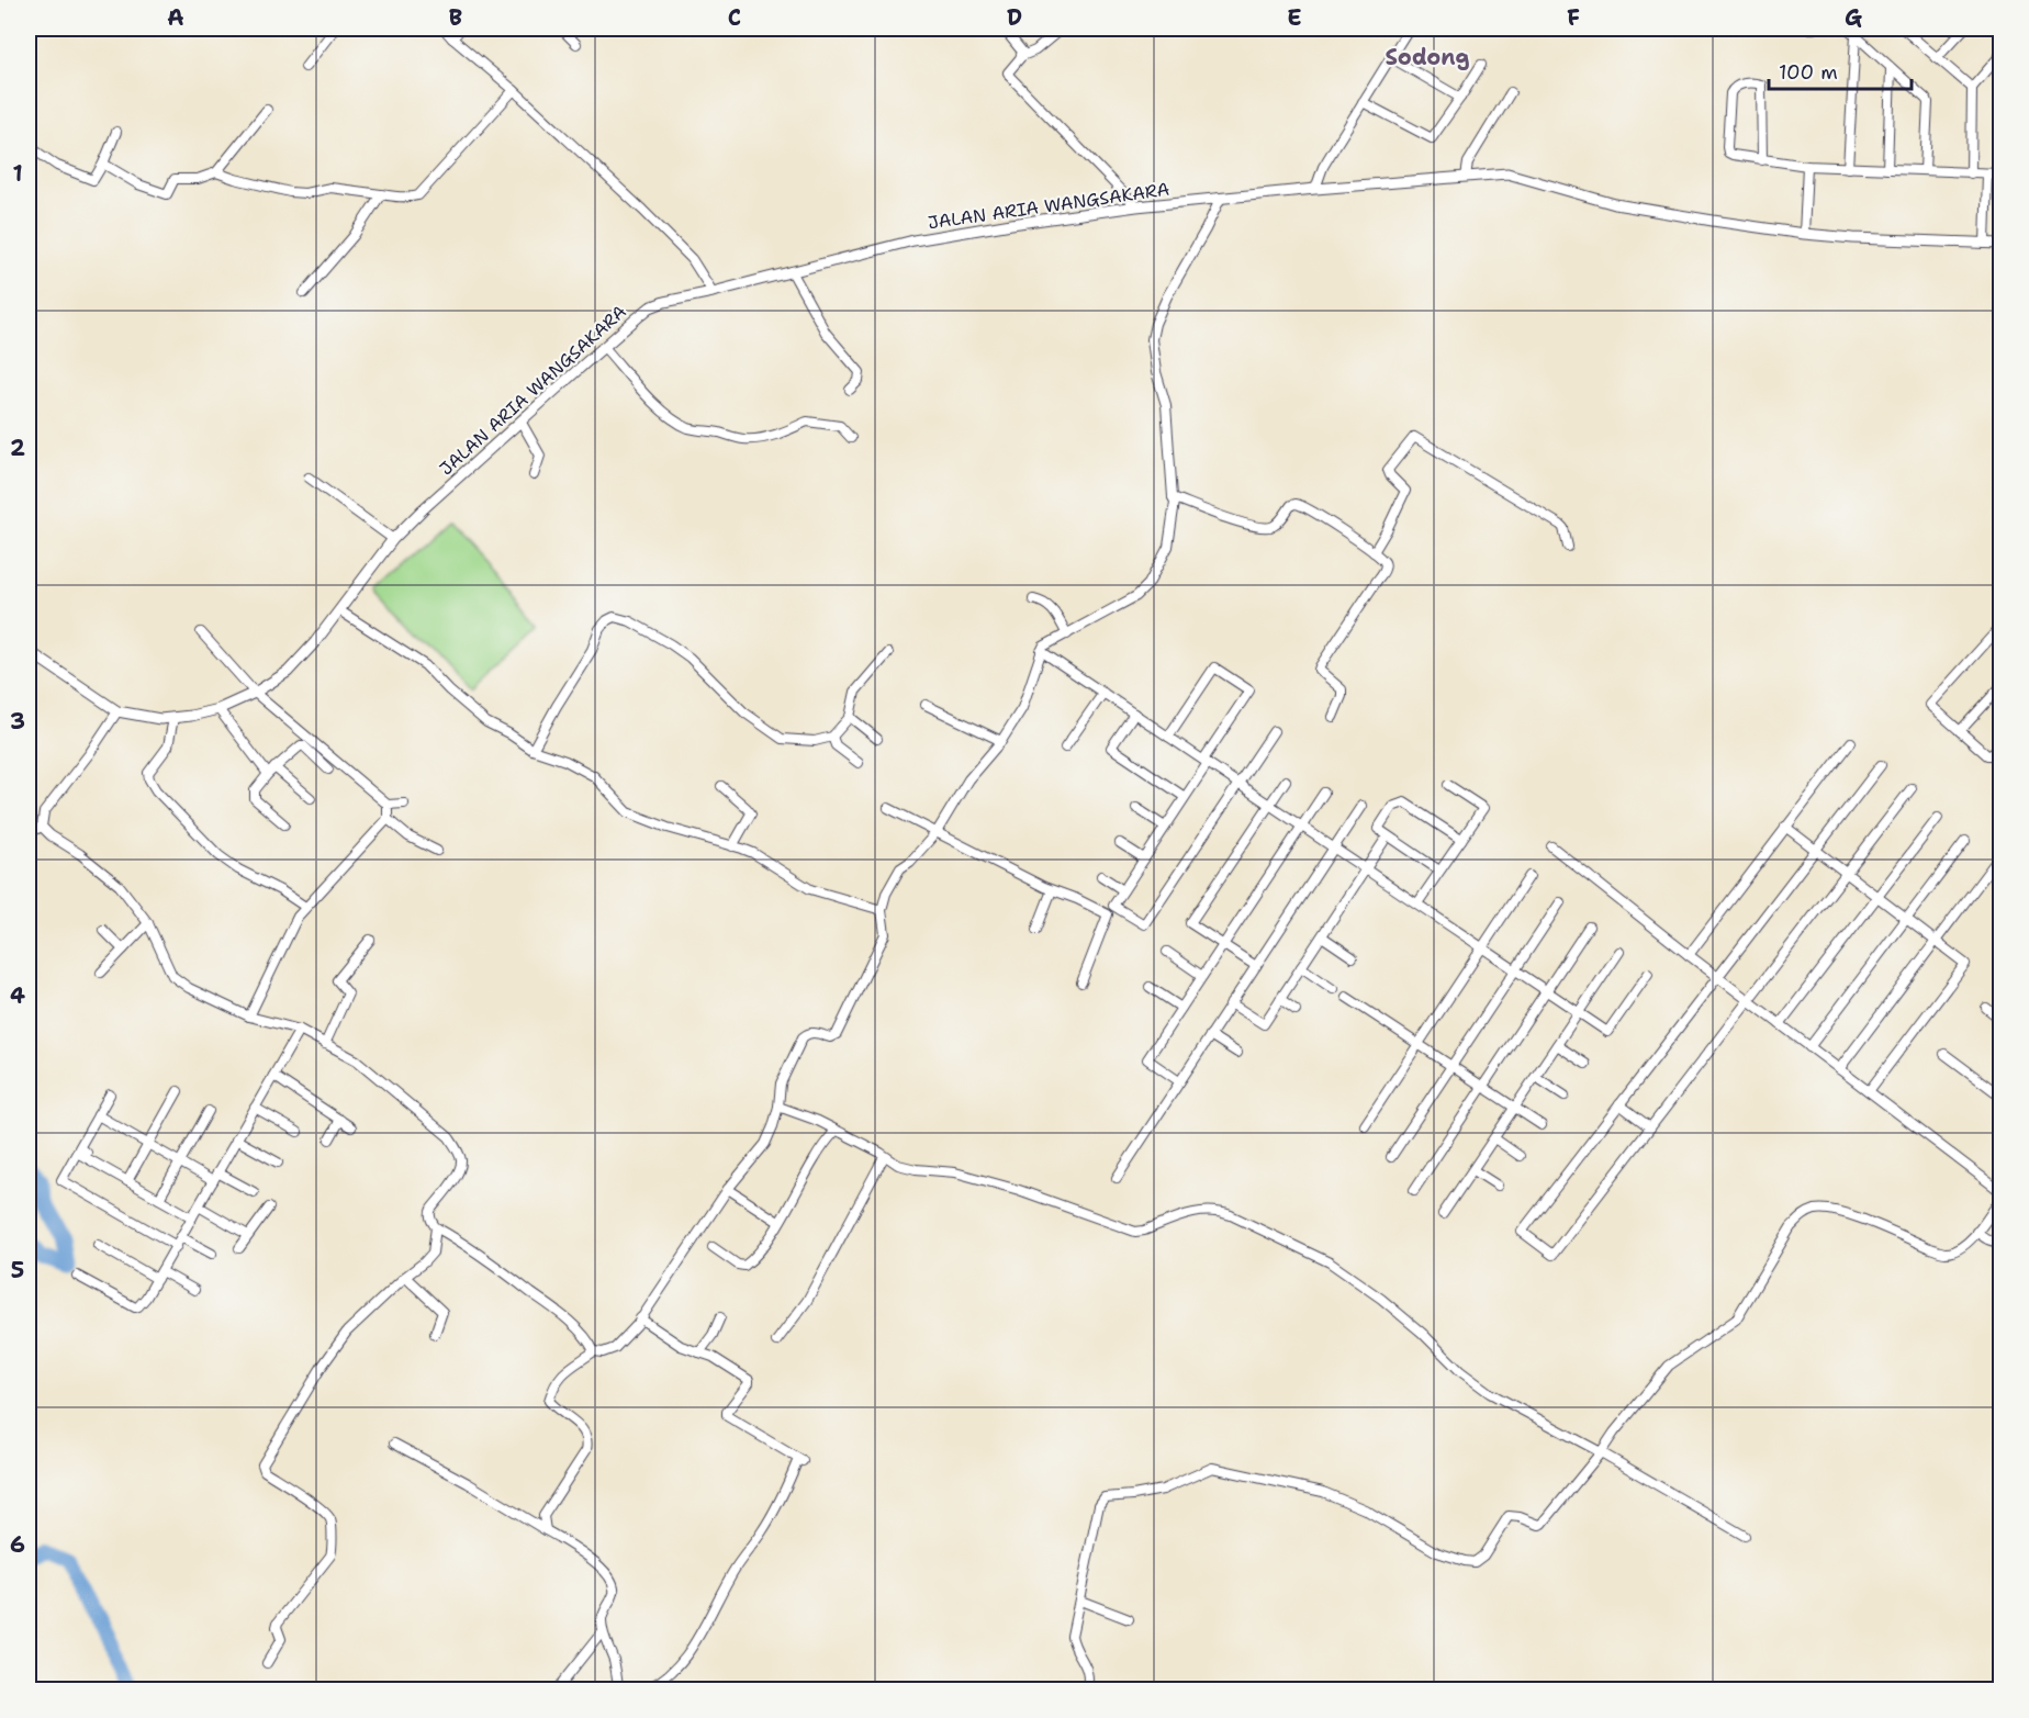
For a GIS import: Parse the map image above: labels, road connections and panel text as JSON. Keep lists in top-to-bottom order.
{
  "streets": {
    "street": ["JALAN ARIA WANGSAKARA"]
  },
  "districts": ["Sodong"],
  "scale_bar": "100 m",
  "grid": {
    "columns": [
      "A",
      "B",
      "C",
      "D",
      "E",
      "F",
      "G"
    ],
    "rows": [
      "1",
      "2",
      "3",
      "4",
      "5",
      "6"
    ]
  }
}
